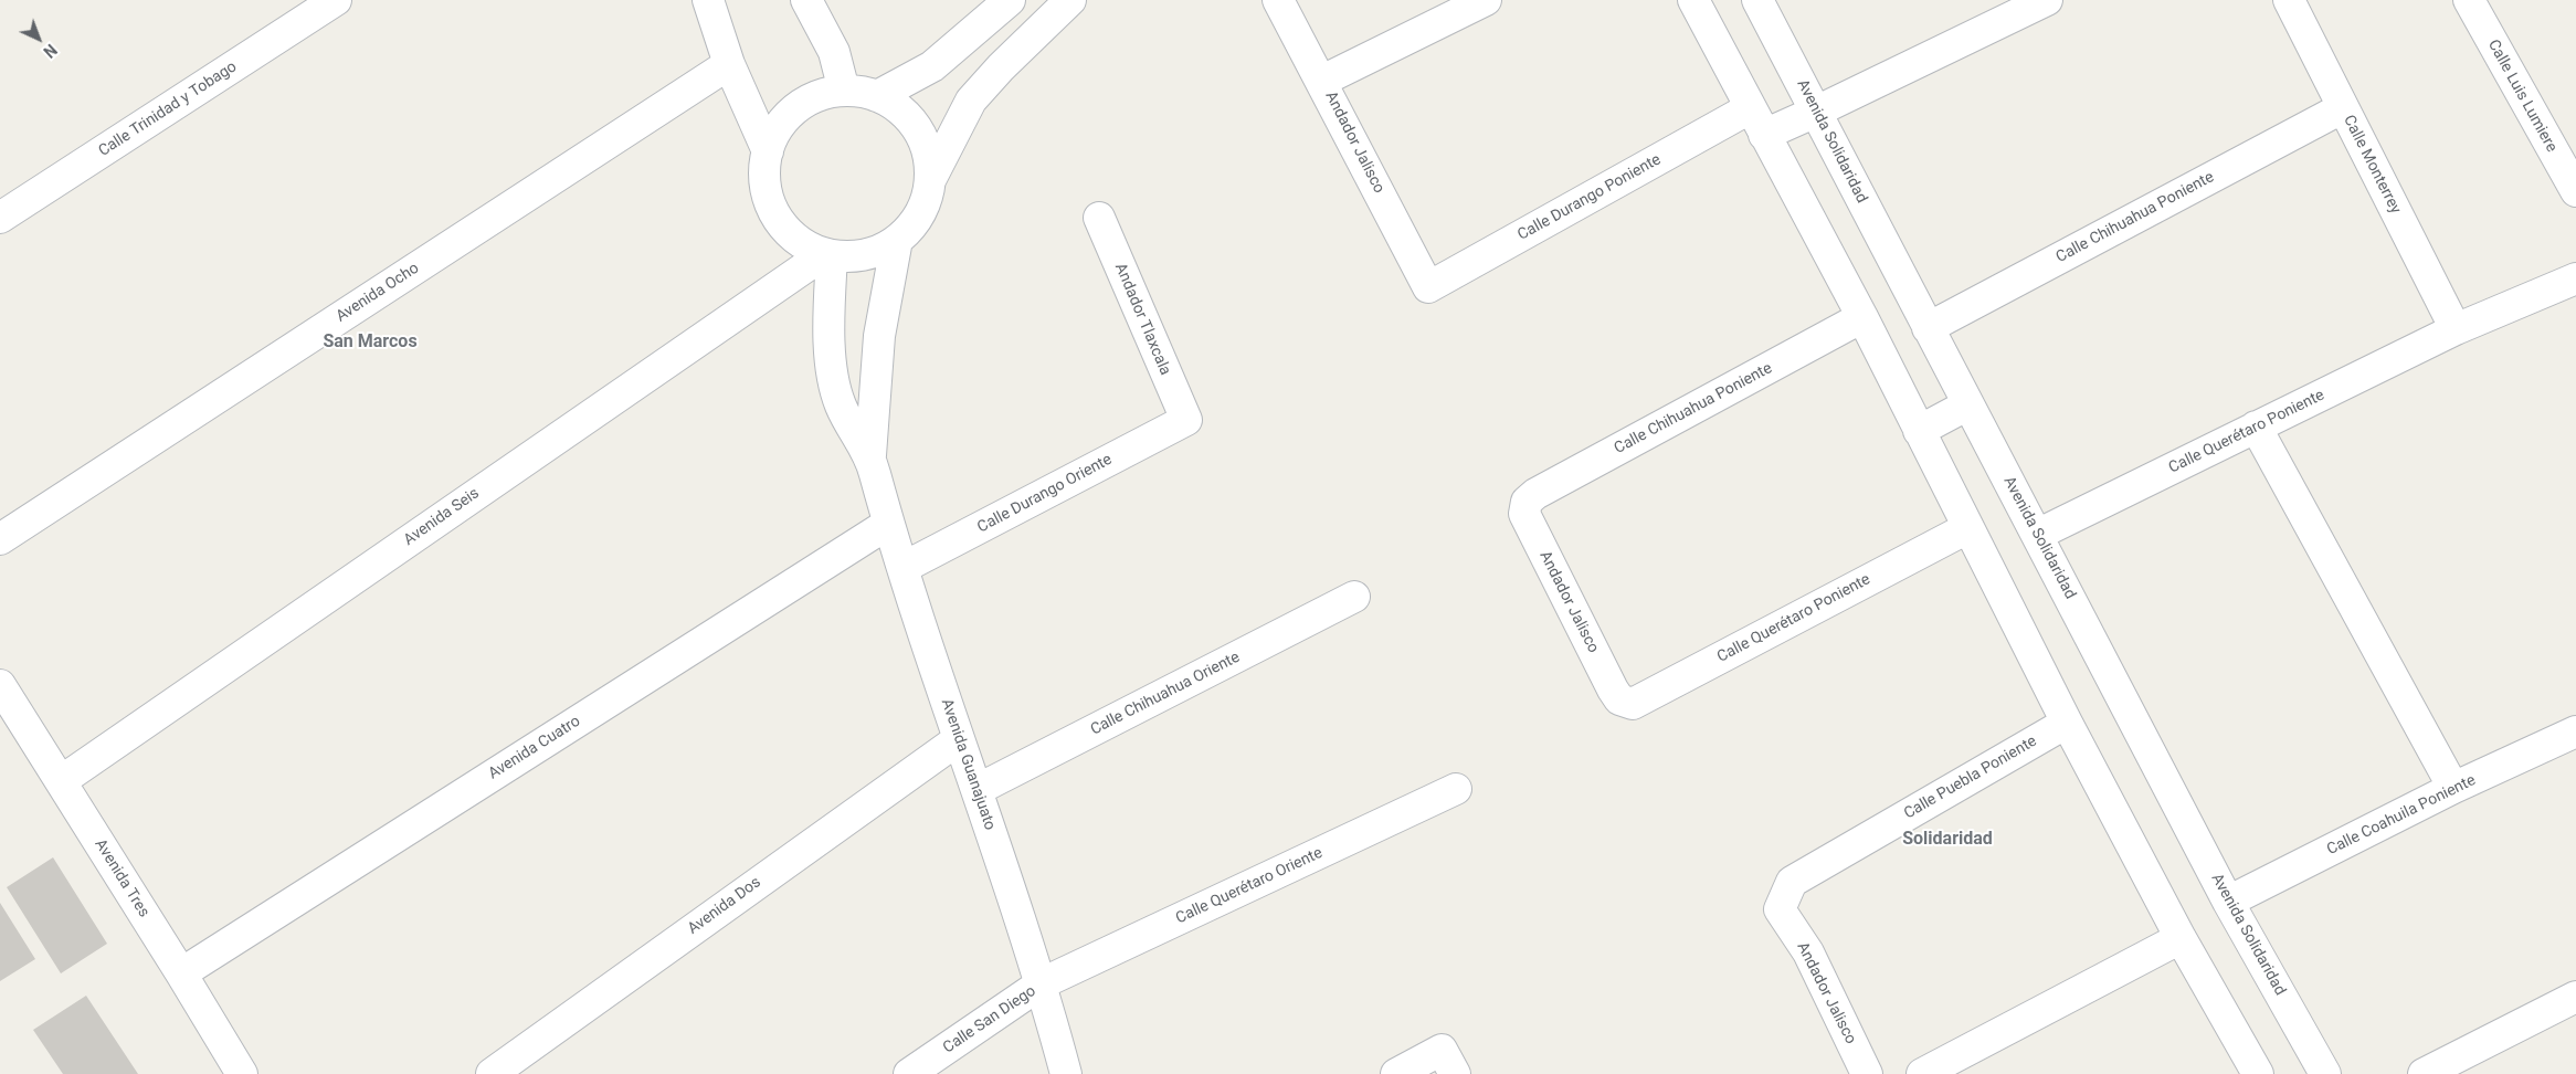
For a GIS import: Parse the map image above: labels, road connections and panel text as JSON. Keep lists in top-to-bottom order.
{
  "streets": {
    "street": [
      "Calle Luis Lumiere",
      "Calle Trinidad y Tobago",
      "Avenida Solidaridad",
      "Andador Jalisco",
      "Calle Monterrey",
      "Calle Durango Poniente",
      "Calle Chihuahua Poniente",
      "Avenida Ocho",
      "Andador Tlaxcala",
      "Calle Querétaro Poniente",
      "Calle Durango Oriente",
      "Avenida Seis",
      "Calle Chihuahua Oriente",
      "Avenida Cuatro",
      "Avenida Guanajuato",
      "Calle Puebla Poniente",
      "Calle Coahuila Poniente",
      "Avenida Tres",
      "Calle Querétaro Oriente",
      "Avenida Dos",
      "Calle San Diego"
    ]
  },
  "crossings": [
    ["Avenida Solidaridad", "Calle Chihuahua Poniente"],
    ["Avenida Solidaridad", "Calle Querétaro Poniente"],
    ["Avenida Solidaridad", "Calle Coahuila Poniente"],
    ["Andador Jalisco", "Calle Durango Poniente"],
    ["Andador Jalisco", "Calle Chihuahua Poniente"],
    ["Andador Jalisco", "Calle Querétaro Poniente"],
    ["Andador Jalisco", "Calle Puebla Poniente"],
    ["Calle Monterrey", "Calle Chihuahua Poniente"],
    ["Calle Monterrey", "Calle Querétaro Poniente"],
    ["Andador Tlaxcala", "Calle Durango Oriente"],
    ["Calle Durango Oriente", "Avenida Guanajuato"],
    ["Avenida Seis", "Avenida Guanajuato"],
    ["Avenida Seis", "Avenida Tres"],
    ["Calle Chihuahua Oriente", "Avenida Guanajuato"],
    ["Avenida Cuatro", "Avenida Guanajuato"],
    ["Avenida Cuatro", "Avenida Tres"],
    ["Avenida Guanajuato", "Calle Querétaro Oriente"],
    ["Avenida Guanajuato", "Avenida Dos"],
    ["Avenida Guanajuato", "Calle San Diego"],
    ["Calle Querétaro Oriente", "Calle San Diego"]
  ],
  "districts": ["San Marcos", "Solidaridad"],
  "north": "bottom right"
}
